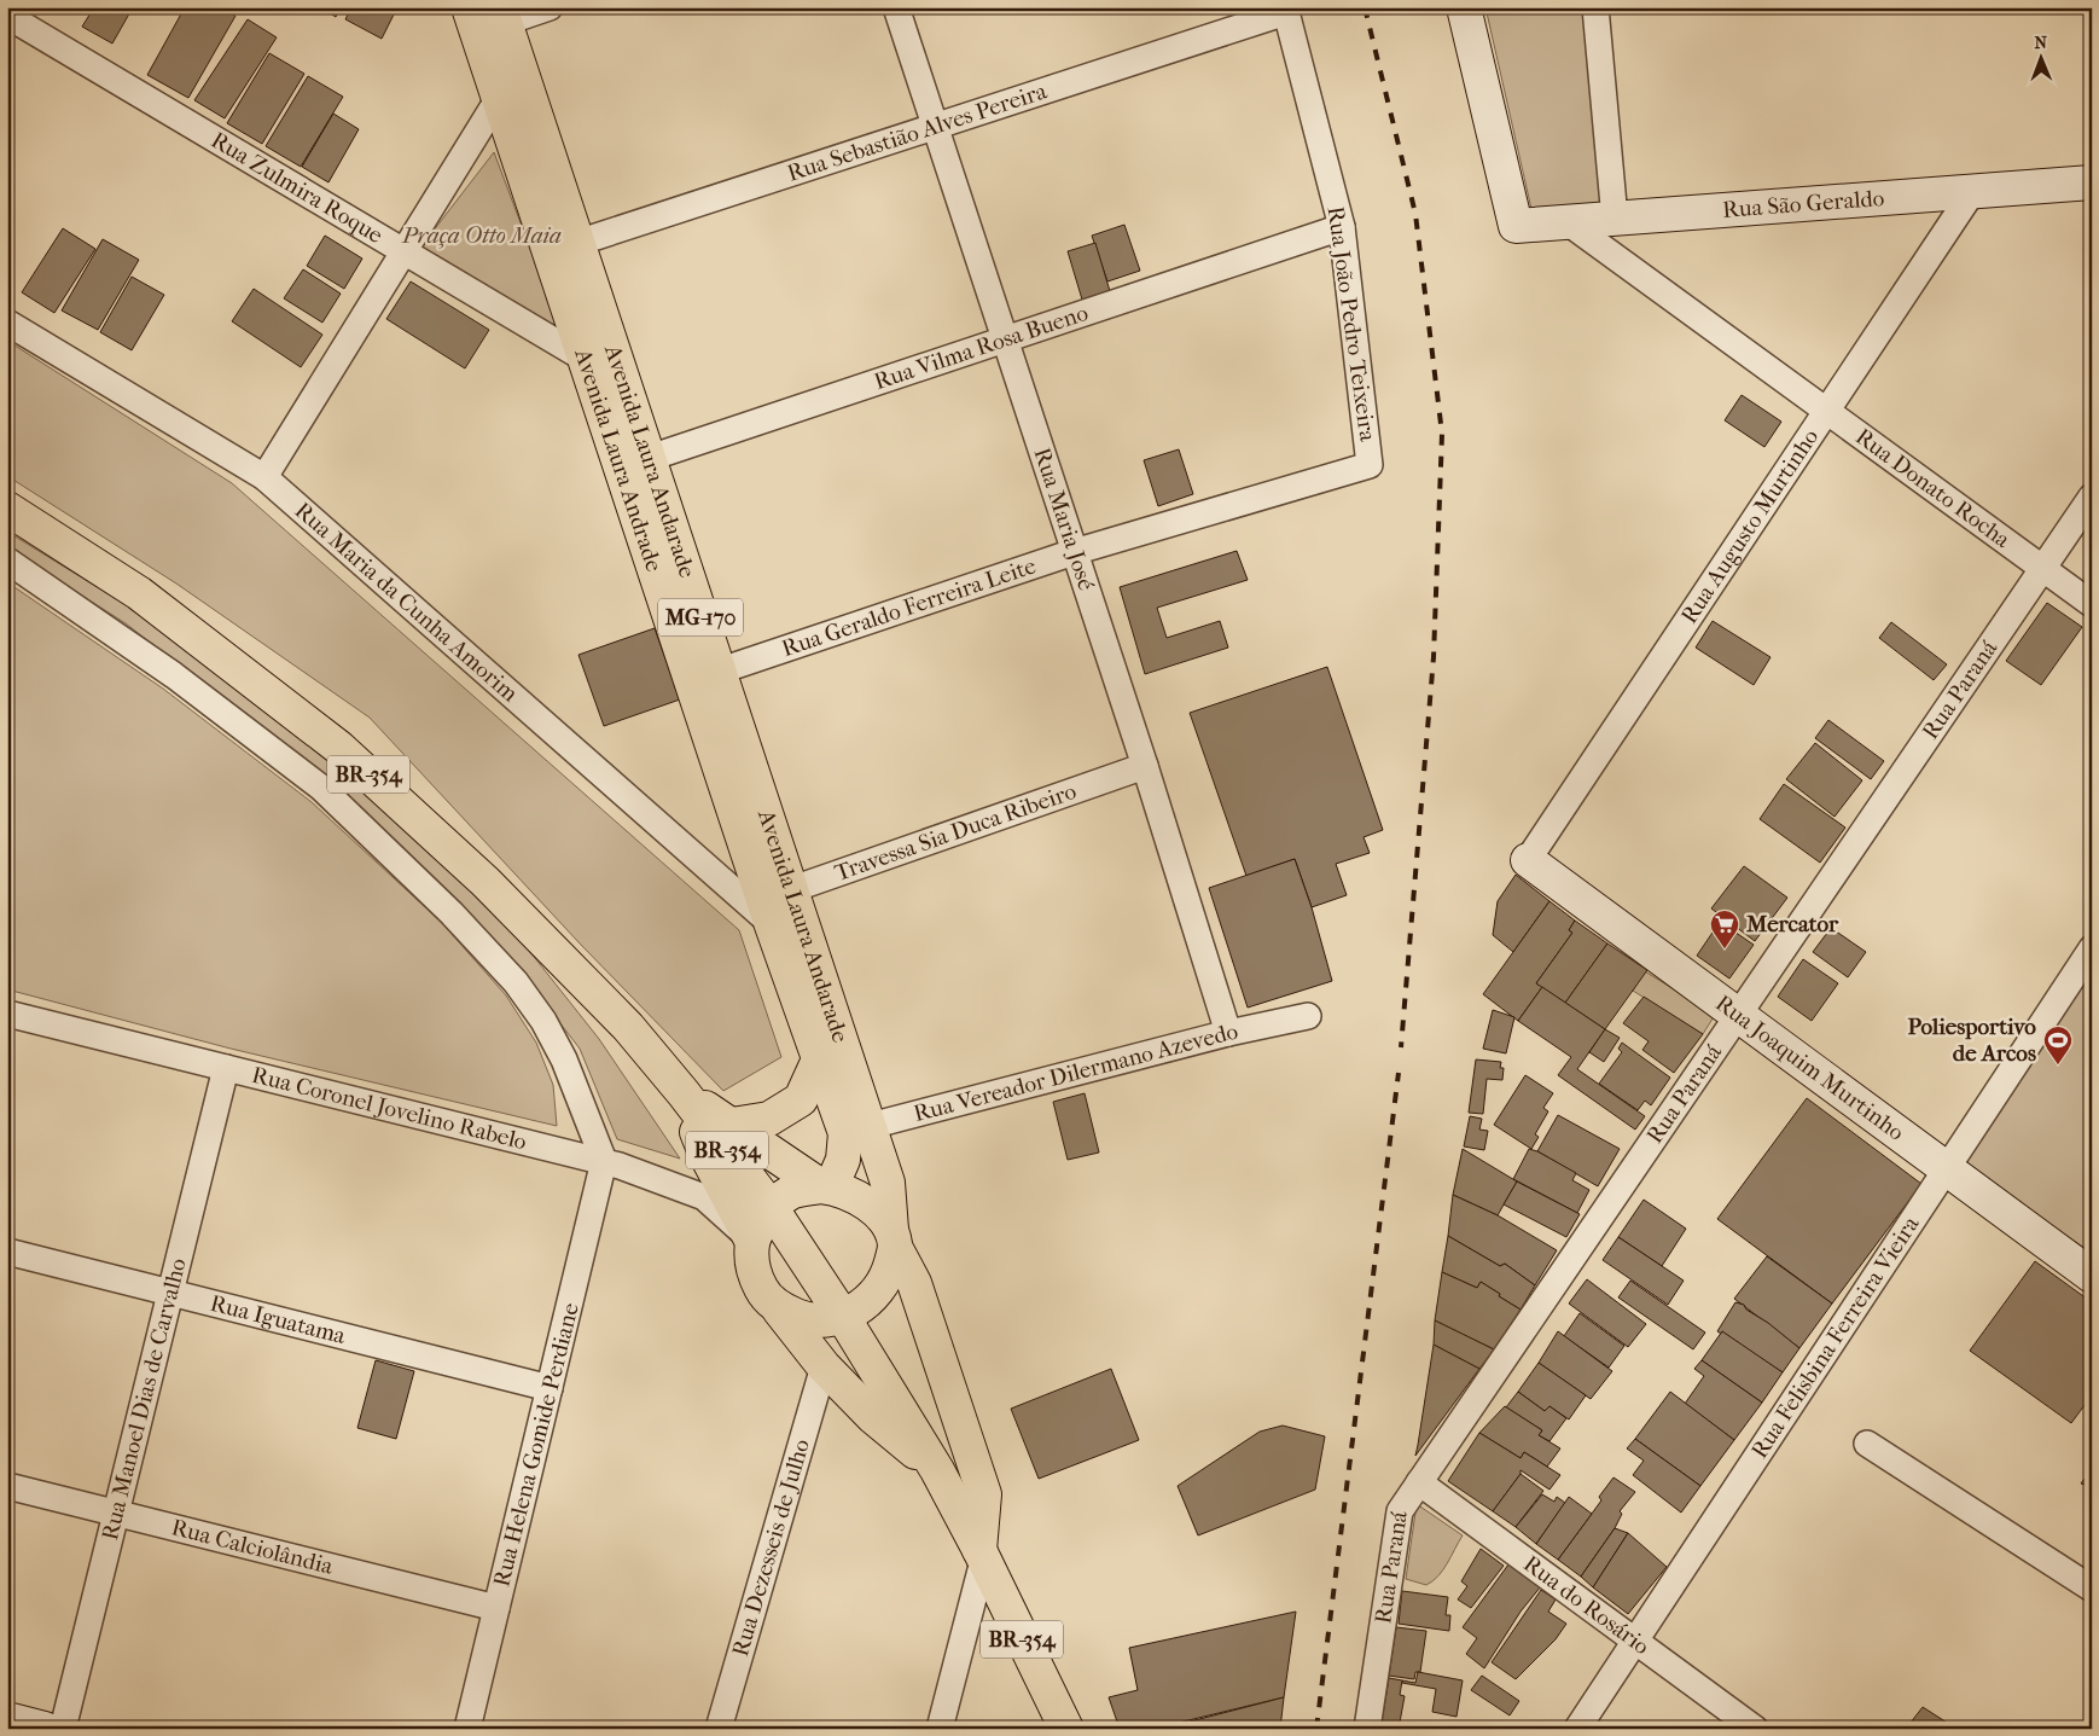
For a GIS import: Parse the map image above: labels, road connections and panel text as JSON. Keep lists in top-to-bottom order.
{
  "streets": {
    "main road": [
      "Avenida Laura Andrade",
      "Avenida Laura Andarade",
      "MG-170",
      "BR-354"
    ],
    "street": [
      "Rua Sebastião Alves Pereira",
      "Rua Zulmira Roque",
      "Rua São Geraldo",
      "Rua João Pedro Teixeira",
      "Rua Vilma Rosa Bueno",
      "Rua Donato Rocha",
      "Rua Maria José",
      "Rua Augusto Murtinho",
      "Rua Maria da Cunha Amorim",
      "Rua Geraldo Ferreira Leite",
      "Rua Paraná",
      "Travessa Sia Duca Ribeiro",
      "Rua Joaquim Murtinho",
      "Rua Vereador Dilermano Azevedo",
      "Rua Coronel Jovelino Rabelo",
      "Rua Iguatama",
      "Rua Felisbina Ferreira Vieira",
      "Rua Manoel Dias de Carvalho",
      "Rua Helena Gomide Perdiane",
      "Rua Calciolândia",
      "Rua Dezesseis de Julho",
      "Rua do Rosário"
    ]
  },
  "crossings": [
    ["Rua Sebastião Alves Pereira", "Rua João Pedro Teixeira"],
    ["Rua Sebastião Alves Pereira", "Avenida Laura Andrade"],
    ["Rua Sebastião Alves Pereira", "Avenida Laura Andarade"],
    ["Rua Sebastião Alves Pereira", "Rua Maria José"],
    ["Rua Zulmira Roque", "Avenida Laura Andrade"],
    ["Rua São Geraldo", "Rua Donato Rocha"],
    ["Rua São Geraldo", "Rua Augusto Murtinho"],
    ["Rua João Pedro Teixeira", "Rua Vilma Rosa Bueno"],
    ["Rua João Pedro Teixeira", "Rua Geraldo Ferreira Leite"],
    ["Rua Vilma Rosa Bueno", "Avenida Laura Andrade"],
    ["Rua Vilma Rosa Bueno", "Avenida Laura Andarade"],
    ["Rua Vilma Rosa Bueno", "Rua Maria José"],
    ["Avenida Laura Andrade", "Avenida Laura Andarade"],
    ["Avenida Laura Andarade", "Rua Maria da Cunha Amorim"],
    ["Avenida Laura Andarade", "Rua Geraldo Ferreira Leite"],
    ["Avenida Laura Andarade", "MG-170"],
    ["Avenida Laura Andarade", "Travessa Sia Duca Ribeiro"],
    ["Avenida Laura Andarade", "Rua Vereador Dilermano Azevedo"],
    ["Rua Donato Rocha", "Rua Augusto Murtinho"],
    ["Rua Donato Rocha", "Rua Paraná"],
    ["Rua Maria José", "Rua Geraldo Ferreira Leite"],
    ["Rua Maria José", "Travessa Sia Duca Ribeiro"],
    ["Rua Maria José", "Rua Vereador Dilermano Azevedo"],
    ["Rua Augusto Murtinho", "Rua Joaquim Murtinho"],
    ["Rua Maria da Cunha Amorim", "MG-170"],
    ["Rua Maria da Cunha Amorim", "Travessa Sia Duca Ribeiro"],
    ["MG-170", "Travessa Sia Duca Ribeiro"],
    ["MG-170", "Rua Vereador Dilermano Azevedo"],
    ["Rua Paraná", "Rua Joaquim Murtinho"],
    ["Rua Paraná", "Rua do Rosário"],
    ["Rua Joaquim Murtinho", "Rua Felisbina Ferreira Vieira"],
    ["Rua Coronel Jovelino Rabelo", "Rua Manoel Dias de Carvalho"],
    ["Rua Coronel Jovelino Rabelo", "Rua Helena Gomide Perdiane"],
    ["Rua Iguatama", "Rua Manoel Dias de Carvalho"],
    ["Rua Iguatama", "Rua Helena Gomide Perdiane"],
    ["Rua Felisbina Ferreira Vieira", "Rua do Rosário"],
    ["Rua Manoel Dias de Carvalho", "Rua Calciolândia"],
    ["Rua Helena Gomide Perdiane", "Rua Calciolândia"]
  ],
  "parks": ["Praça Otto Maia"],
  "places": {
    "supermarket": ["Mercator"],
    "sports": ["Poliesportivo de Arcos"]
  },
  "north": "top"
}
